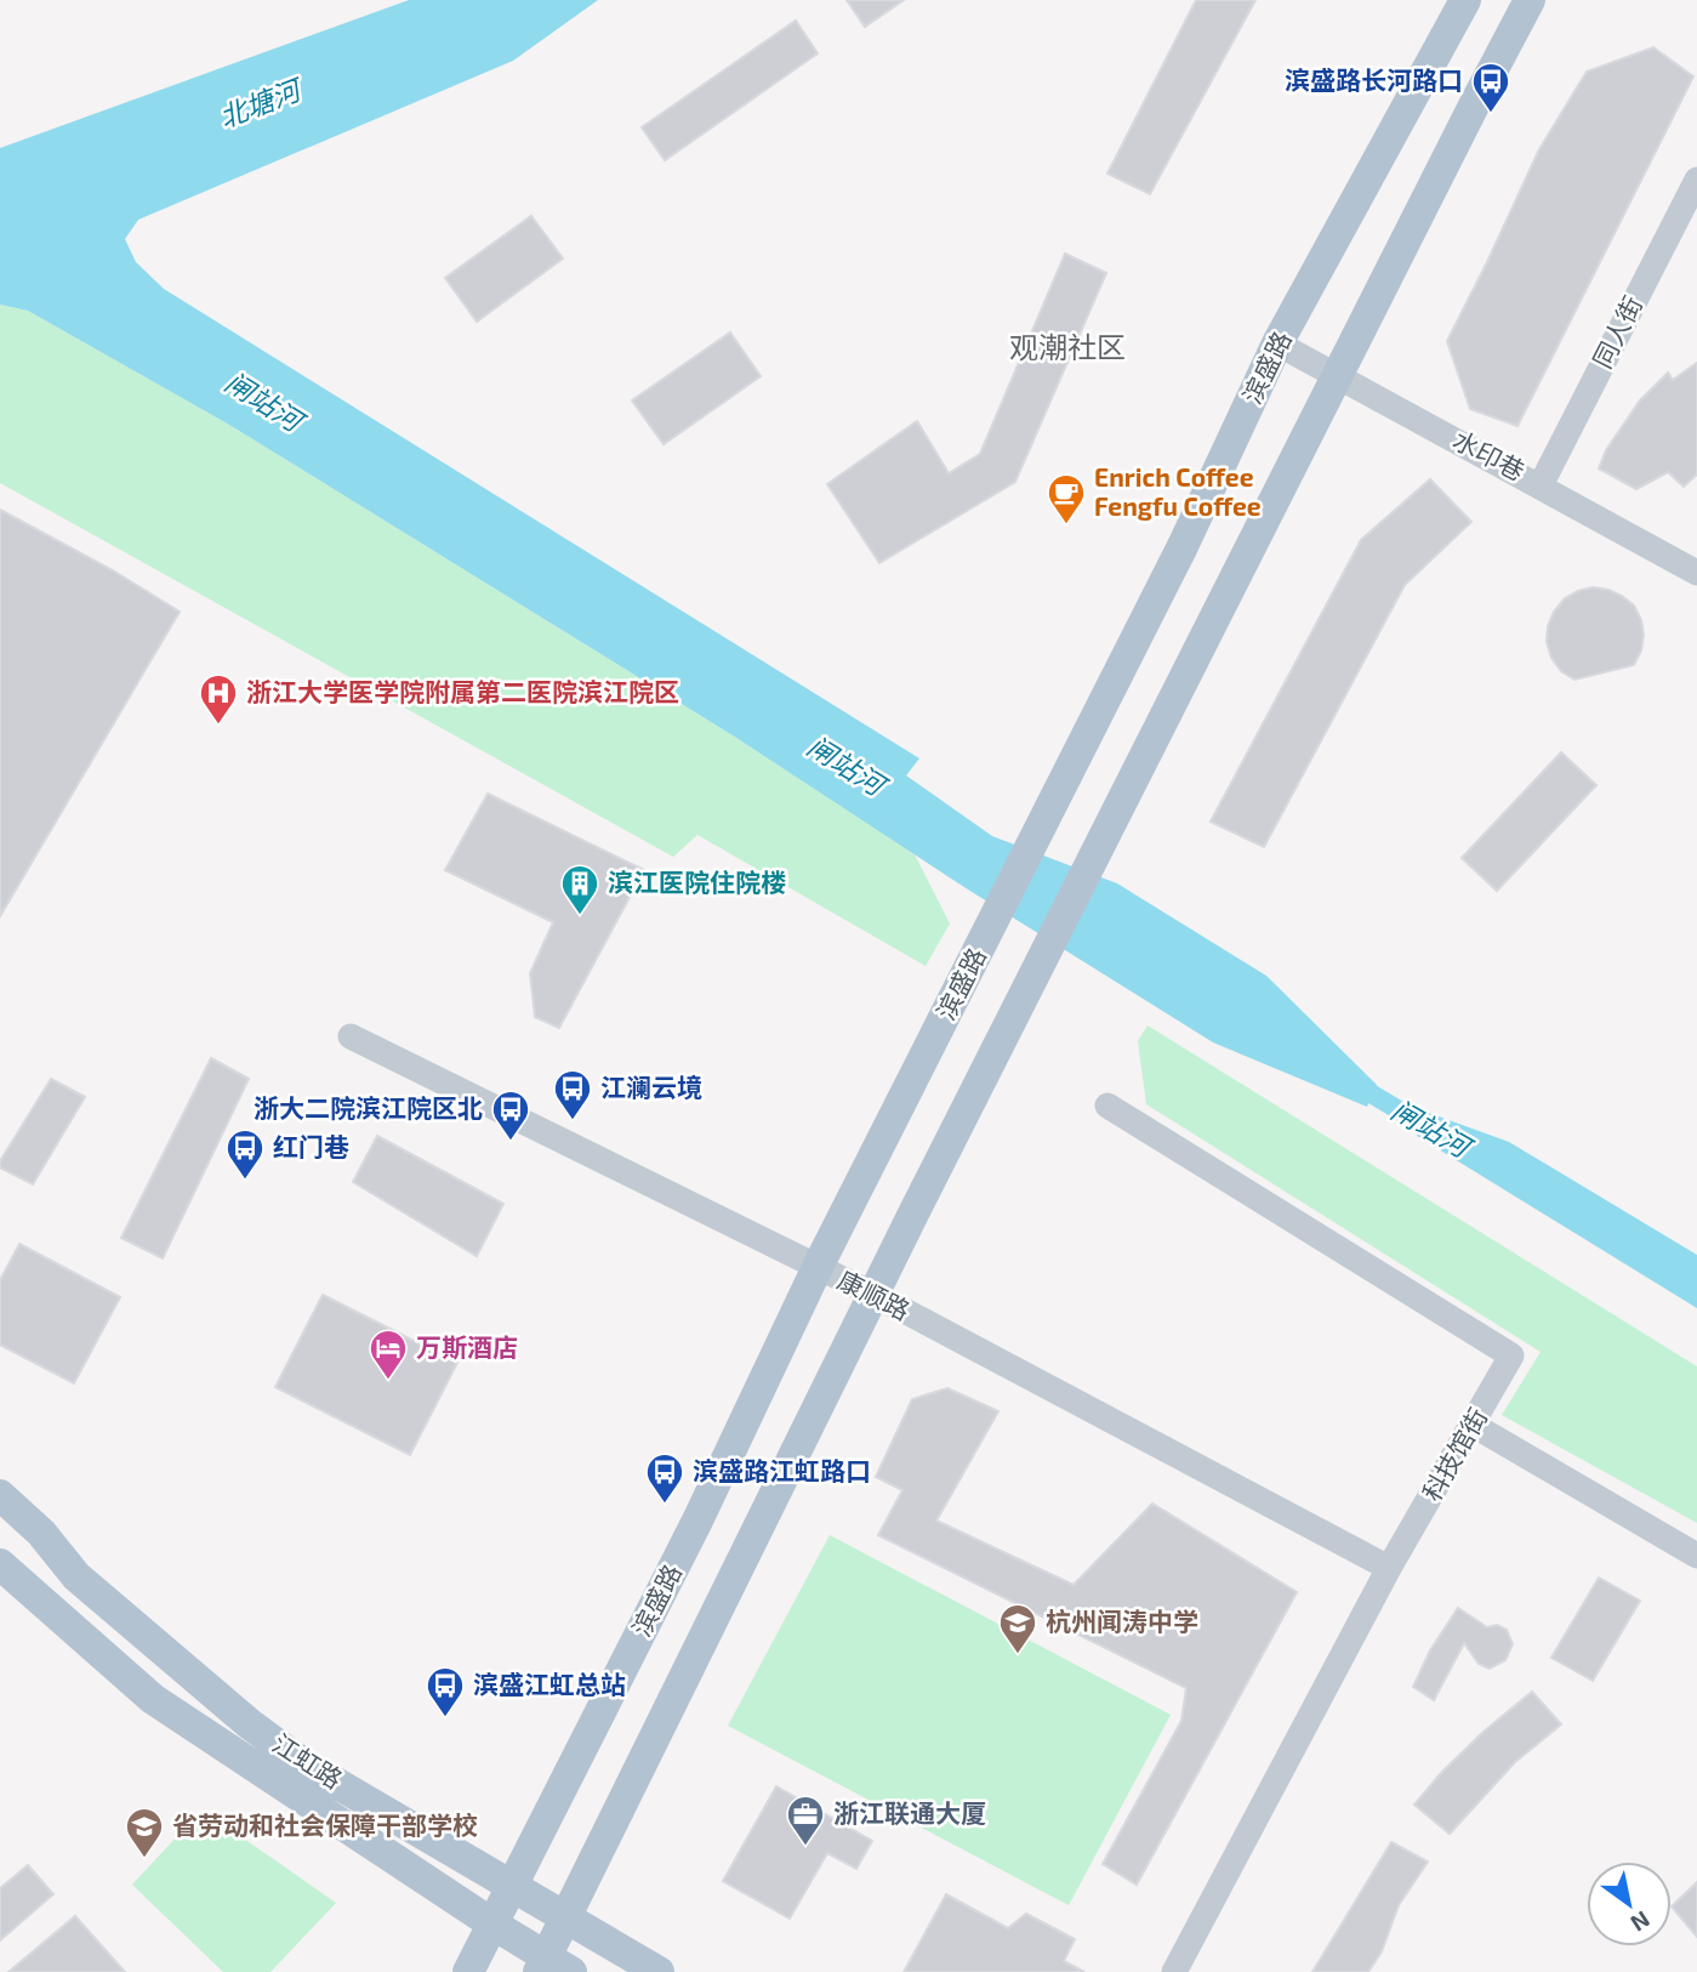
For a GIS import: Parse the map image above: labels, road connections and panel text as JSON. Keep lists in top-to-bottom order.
{
  "streets": {
    "main road": ["滨盛路", "江虹路"],
    "street": [
      "同人街",
      "水印巷",
      "康顺路",
      "科技馆街"
    ]
  },
  "crossings": [
    ["同人街", "水印巷"],
    ["滨盛路", "水印巷"],
    ["滨盛路", "康顺路"],
    ["滨盛路", "江虹路"],
    ["康顺路", "科技馆街"]
  ],
  "districts": ["观潮社区"],
  "water": ["北塘河", "闸站河"],
  "places": {
    "bus stop": [
      "滨盛路长河路口",
      "江澜云境",
      "浙大二院滨江院区北",
      "红门巷",
      "滨盛路江虹路口",
      "滨盛江虹总站"
    ],
    "cafe": ["Enrich Coffee Fengfu Coffee"],
    "hospital": ["浙江大学医学院附属第二医院滨江院区"],
    "building": ["滨江医院住院楼"],
    "hotel": ["万斯酒店"],
    "school or university": ["杭州闻涛中学", "省劳动和社会保障干部学校"],
    "office": ["浙江联通大厦"]
  },
  "north": "bottom right"
}
